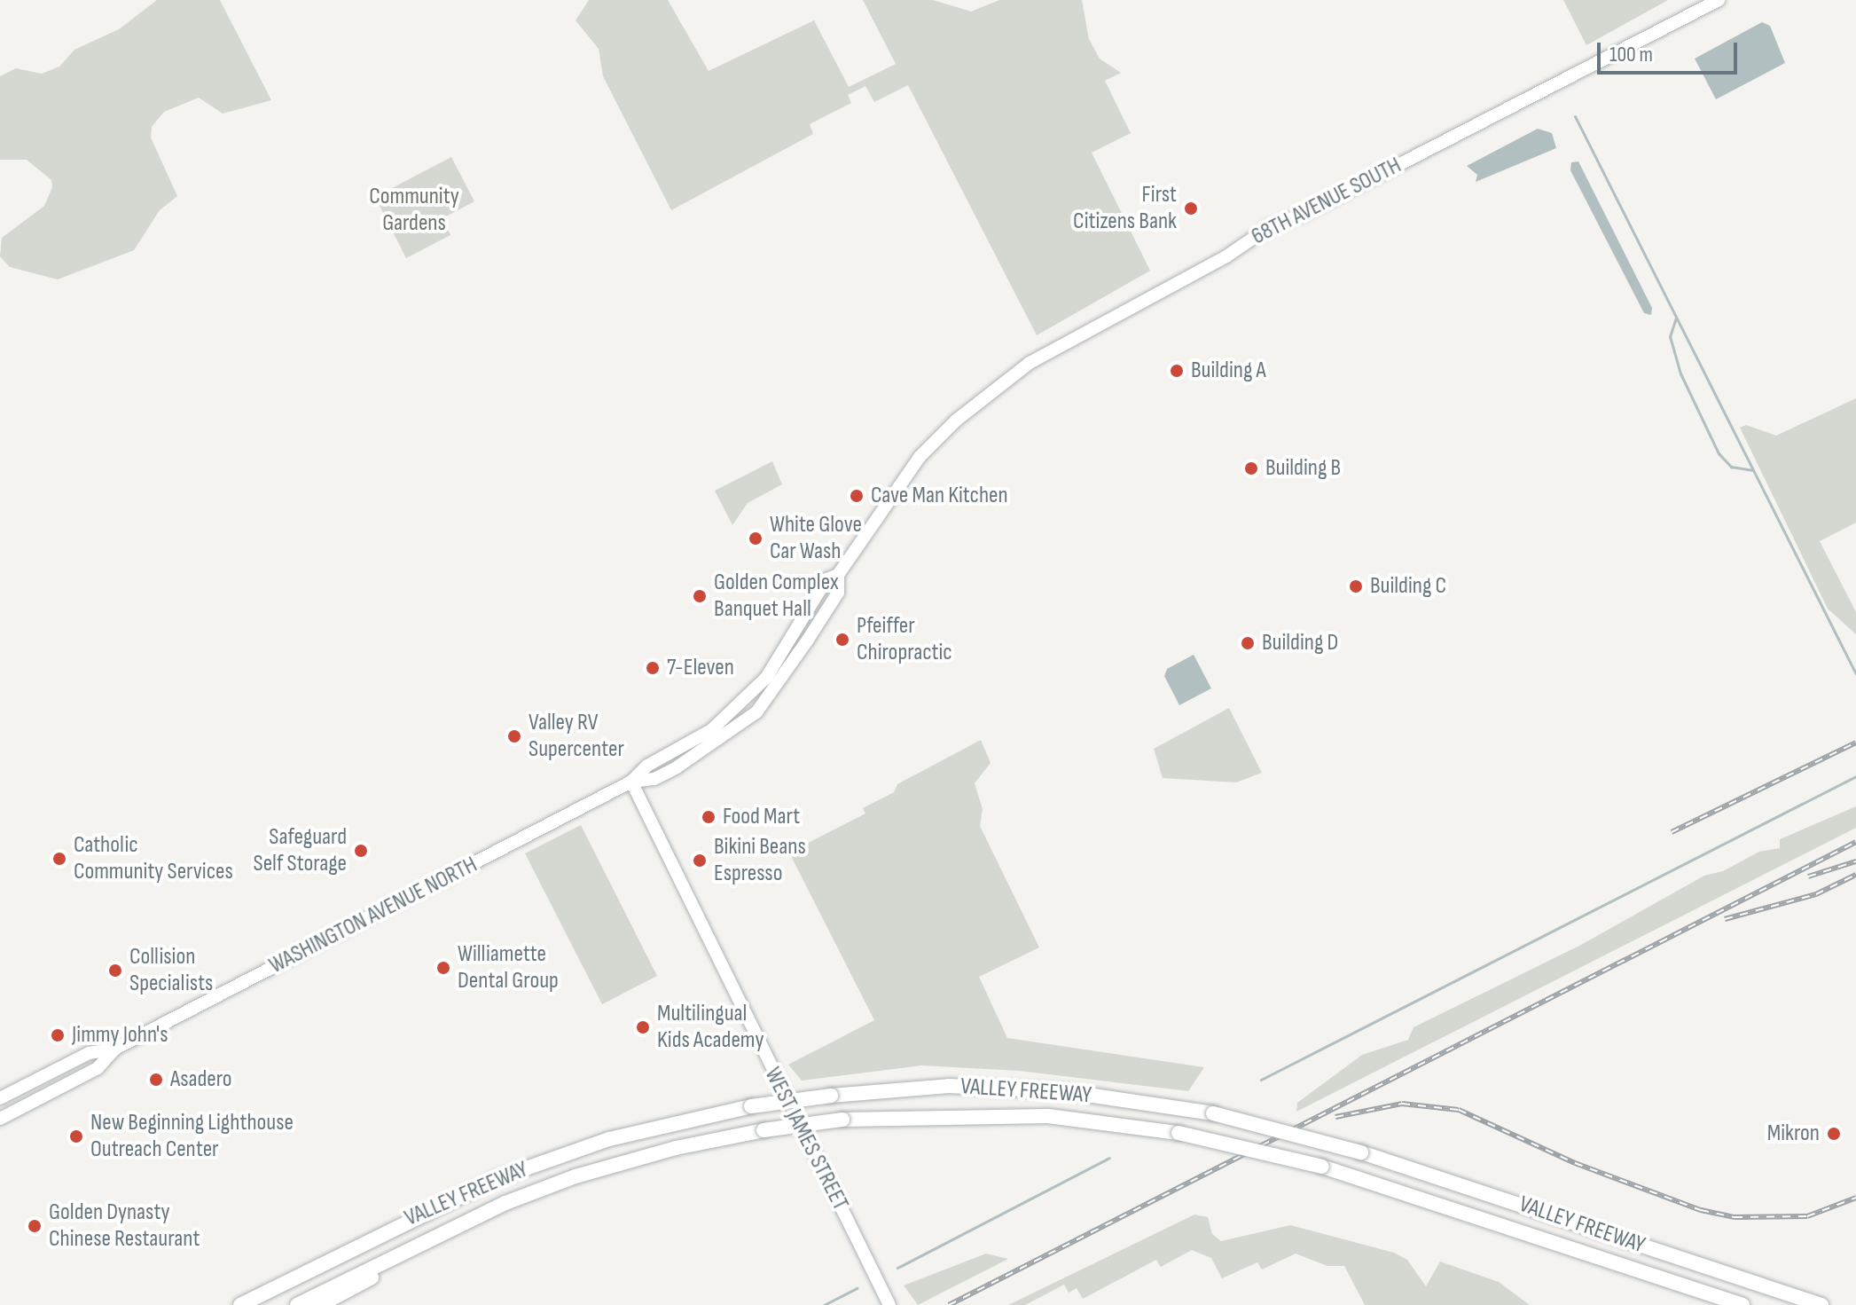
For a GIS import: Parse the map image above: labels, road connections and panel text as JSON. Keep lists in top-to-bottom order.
{
  "streets": {
    "highway": ["VALLEY FREEWAY"],
    "main road": ["68TH AVENUE SOUTH", "WASHINGTON AVENUE NORTH", "WEST JAMES STREET"]
  },
  "crossings": [
    ["68TH AVENUE SOUTH", "WASHINGTON AVENUE NORTH"],
    ["WASHINGTON AVENUE NORTH", "WEST JAMES STREET"]
  ],
  "parks": ["Community Gardens"],
  "places": [
    "First Citizens Bank",
    "Building A",
    "Building B",
    "Cave Man Kitchen",
    "White Glove Car Wash",
    "Building C",
    "Golden Complex Banquet Hall",
    "Pfeiffer Chiropractic",
    "Building D",
    "7-Eleven",
    "Valley RV Supercenter",
    "Food Mart",
    "Safeguard Self Storage",
    "Catholic Community Services",
    "Bikini Beans Espresso",
    "Williamette Dental Group",
    "Collision Specialists",
    "Multilingual Kids Academy",
    "Jimmy John's",
    "Asadero",
    "Mikron",
    "New Beginning Lighthouse Outreach Center",
    "Golden Dynasty Chinese Restaurant"
  ],
  "scale_bar": "100 m"
}
